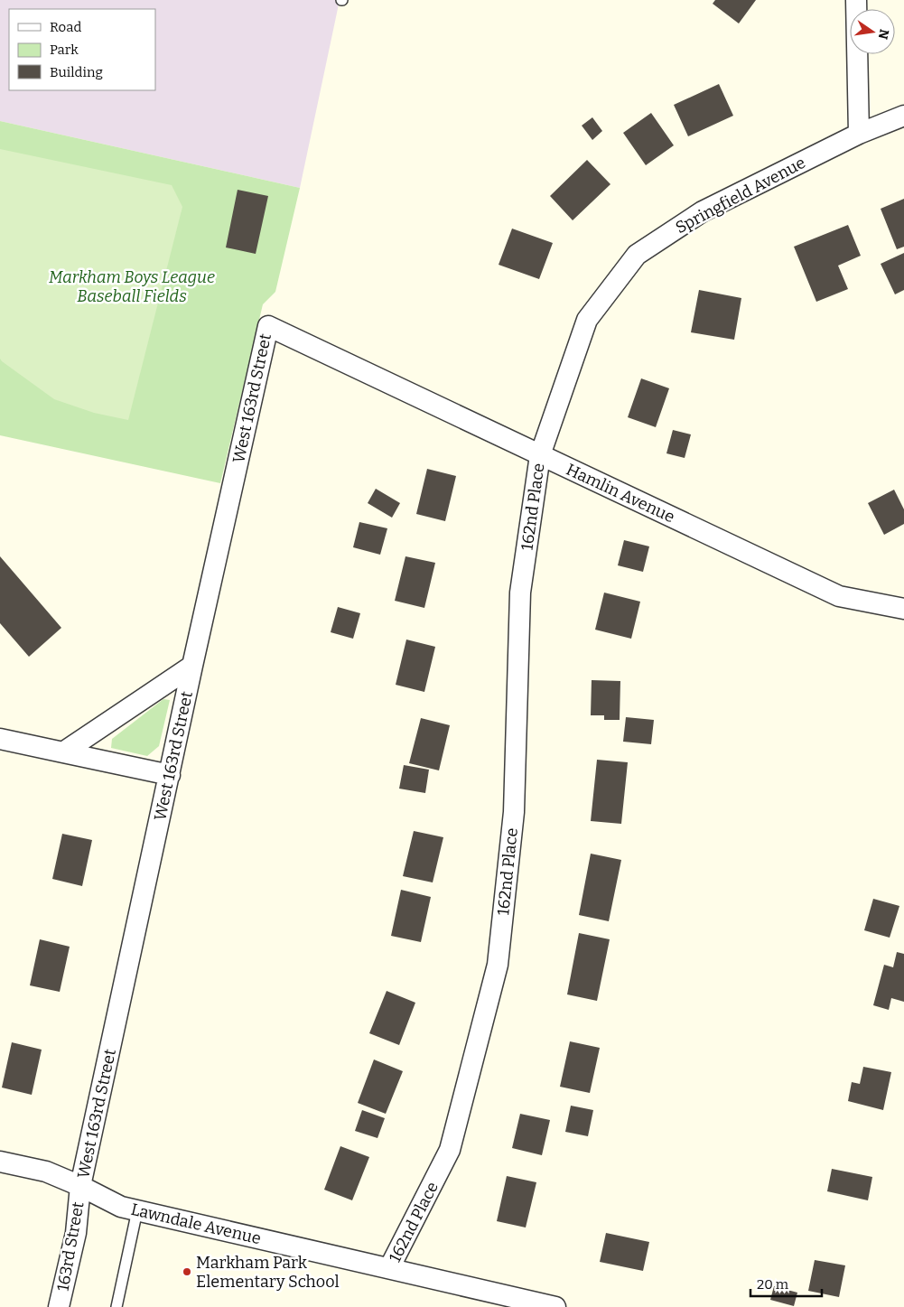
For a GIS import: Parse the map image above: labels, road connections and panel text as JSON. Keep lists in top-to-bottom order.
{
  "streets": {
    "street": [
      "Springfield Avenue",
      "West 163rd Street",
      "Hamlin Avenue",
      "162nd Place",
      "Lawndale Avenue",
      "163rd Street"
    ]
  },
  "crossings": [
    ["Springfield Avenue", "Hamlin Avenue"],
    ["Springfield Avenue", "162nd Place"],
    ["West 163rd Street", "Hamlin Avenue"],
    ["West 163rd Street", "Lawndale Avenue"],
    ["West 163rd Street", "163rd Street"],
    ["Hamlin Avenue", "162nd Place"],
    ["162nd Place", "Lawndale Avenue"],
    ["Lawndale Avenue", "163rd Street"]
  ],
  "parks": ["Markham Boys League Baseball Fields"],
  "places": ["Markham Park Elementary School"],
  "legend": ["Road", "Park", "Building"],
  "scale_bar": "20 m",
  "north": "right"
}
